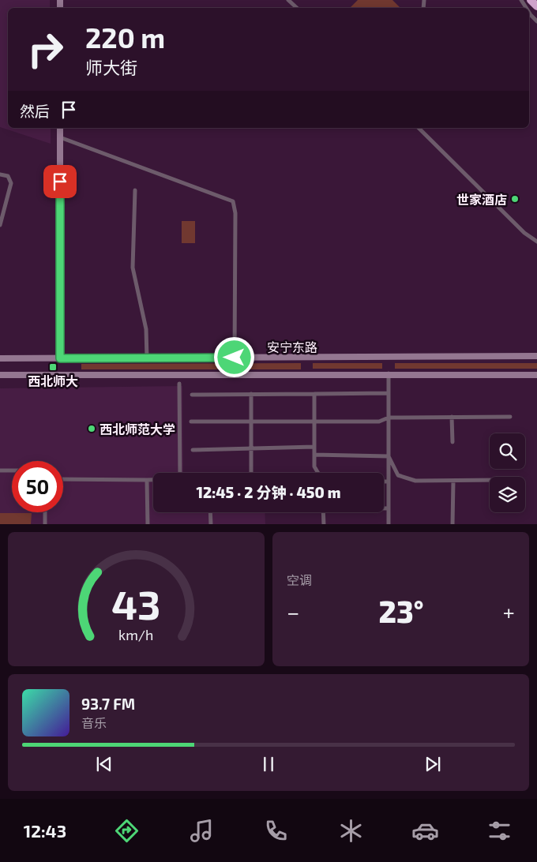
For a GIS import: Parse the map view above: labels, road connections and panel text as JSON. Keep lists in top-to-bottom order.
{
  "streets": {
    "main road": ["安宁东路"]
  },
  "places": {
    "other": ["世家酒店", "西北师范大学"],
    "transit": ["西北师大"]
  },
  "page": {
    "turn": ["220 m", "师大街"],
    "then": "然后",
    "limit": "50",
    "trip": "12:45 · 2 分钟 · 450 m",
    "tile": "空调",
    "heat": ["−", "23°", "+"],
    "song": ["93.7 FM", "音乐"],
    "tabs": "12:43",
    "gauge": ["43", "km/h"]
  }
}
